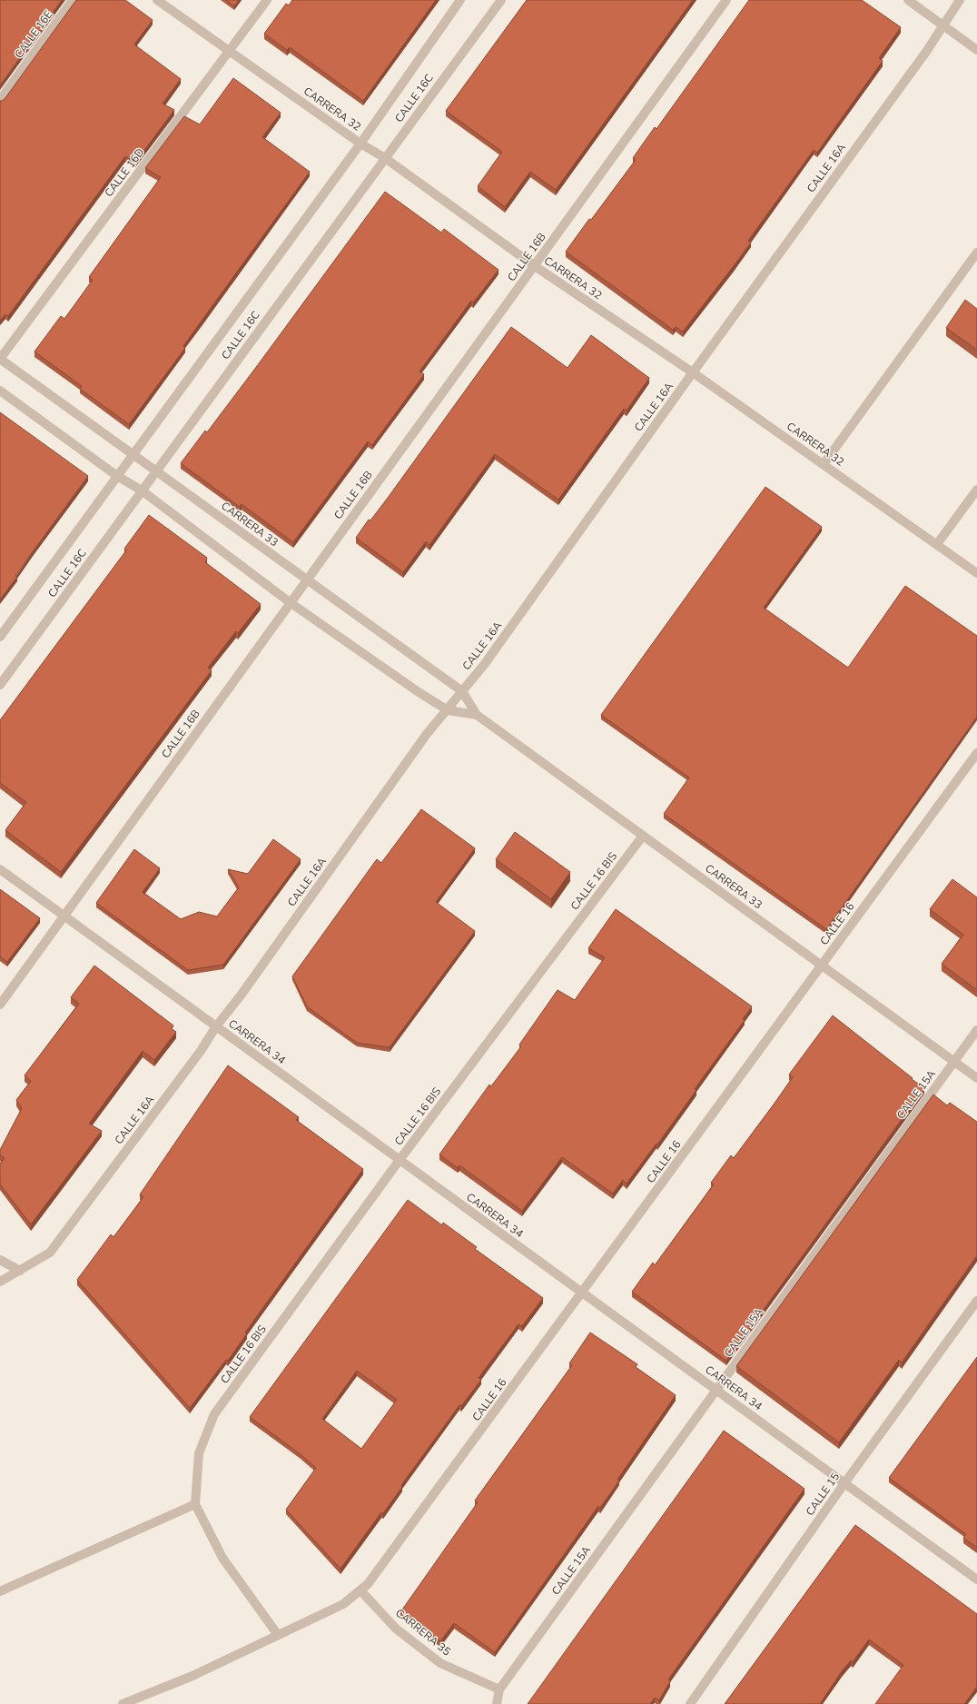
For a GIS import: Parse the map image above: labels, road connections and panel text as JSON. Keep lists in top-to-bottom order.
{
  "streets": {
    "street": [
      "CALLE 16E",
      "CALLE 16C",
      "CARRERA 32",
      "CALLE 16A",
      "CALLE 16D",
      "CALLE 16B",
      "CARRERA 33",
      "CALLE 16 BIS",
      "CALLE 16",
      "CARRERA 34",
      "CALLE 15A",
      "CALLE 15",
      "CARRERA 35"
    ]
  },
  "crossings": [
    ["CALLE 16C", "CARRERA 32"],
    ["CALLE 16C", "CARRERA 33"],
    ["CARRERA 32", "CALLE 16A"],
    ["CARRERA 32", "CALLE 16D"],
    ["CARRERA 32", "CALLE 16B"],
    ["CALLE 16A", "CARRERA 33"],
    ["CALLE 16A", "CARRERA 34"],
    ["CALLE 16D", "CARRERA 33"],
    ["CALLE 16B", "CARRERA 33"],
    ["CALLE 16B", "CARRERA 34"],
    ["CARRERA 33", "CALLE 16 BIS"],
    ["CARRERA 33", "CALLE 16"],
    ["CARRERA 33", "CALLE 15A"],
    ["CALLE 16 BIS", "CARRERA 34"],
    ["CALLE 16", "CARRERA 34"],
    ["CALLE 16", "CARRERA 35"],
    ["CARRERA 34", "CALLE 15A"],
    ["CARRERA 34", "CALLE 15"],
    ["CALLE 15A", "CARRERA 35"]
  ]
}
